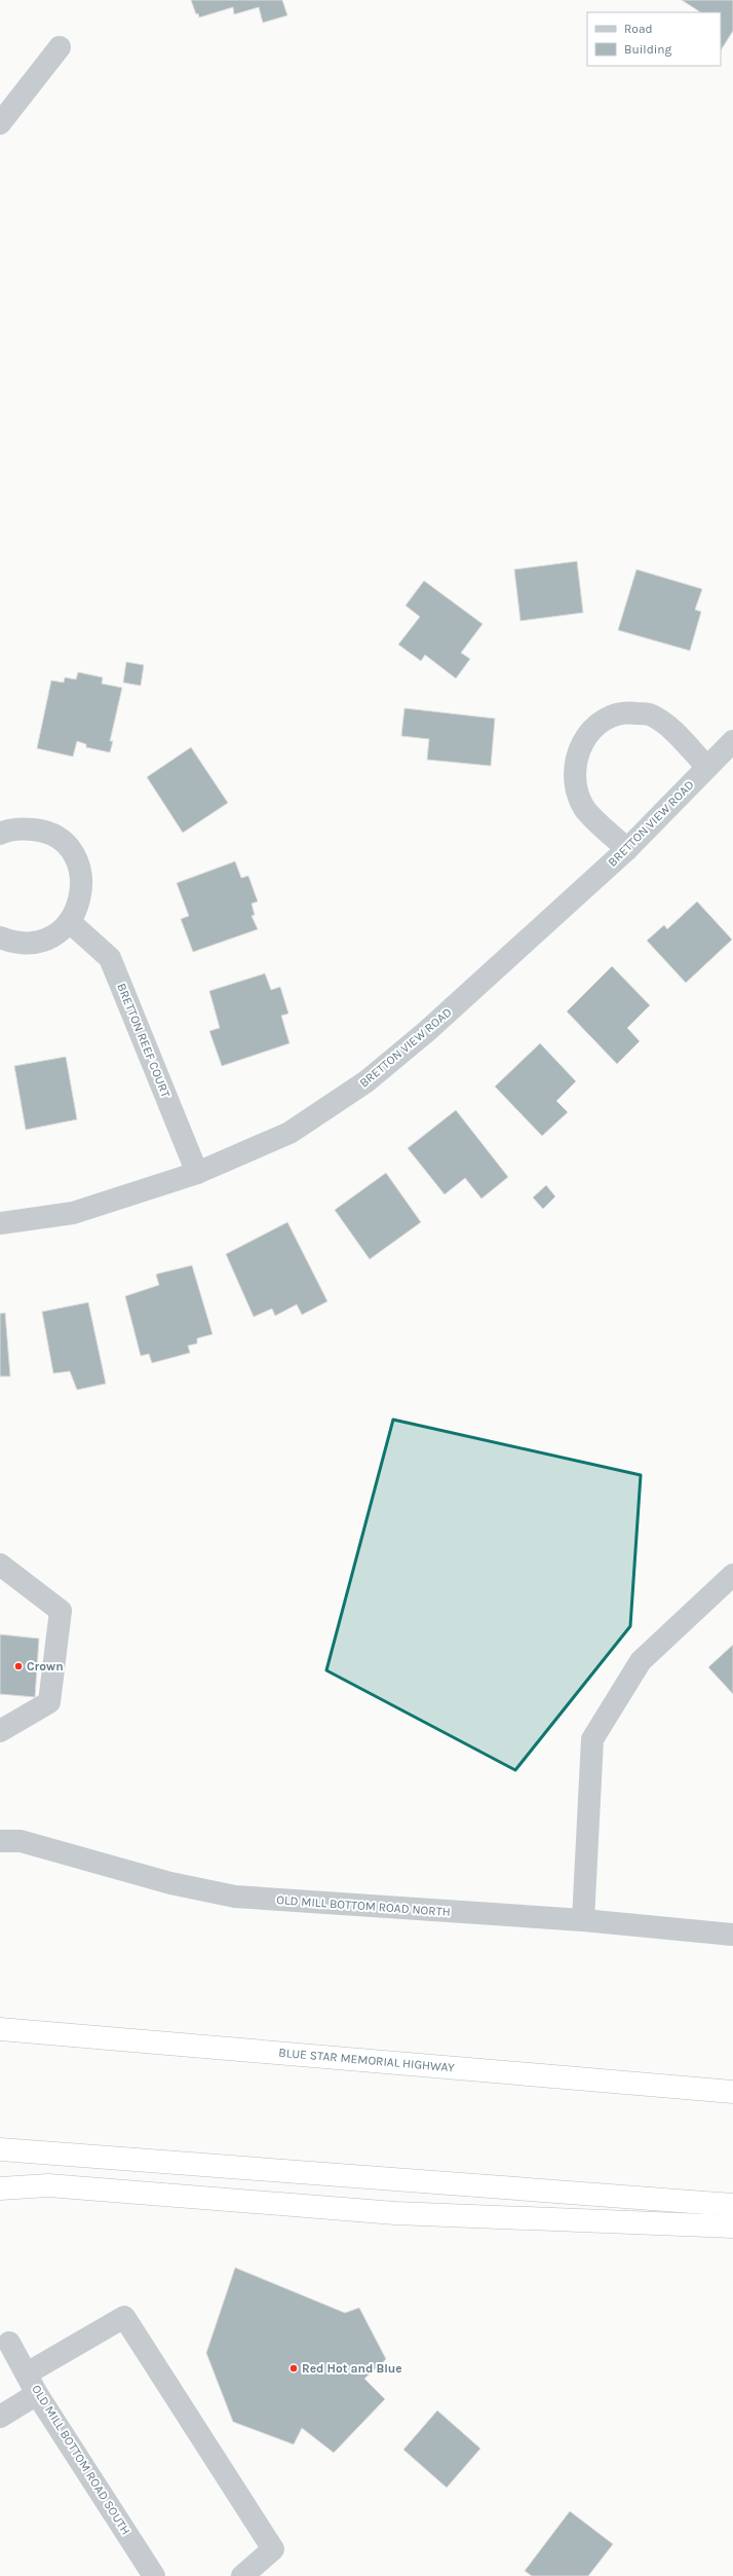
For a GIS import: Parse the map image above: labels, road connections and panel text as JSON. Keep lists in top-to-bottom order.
{
  "streets": {
    "highway": ["BLUE STAR MEMORIAL HIGHWAY"],
    "street": [
      "BRETTON VIEW ROAD",
      "BRETTON REEF COURT",
      "OLD MILL BOTTOM ROAD NORTH",
      "OLD MILL BOTTOM ROAD SOUTH"
    ]
  },
  "crossings": [
    ["BRETTON VIEW ROAD", "BRETTON REEF COURT"]
  ],
  "places": ["Crown", "Red Hot and Blue"],
  "legend": ["Road", "Building"]
}
